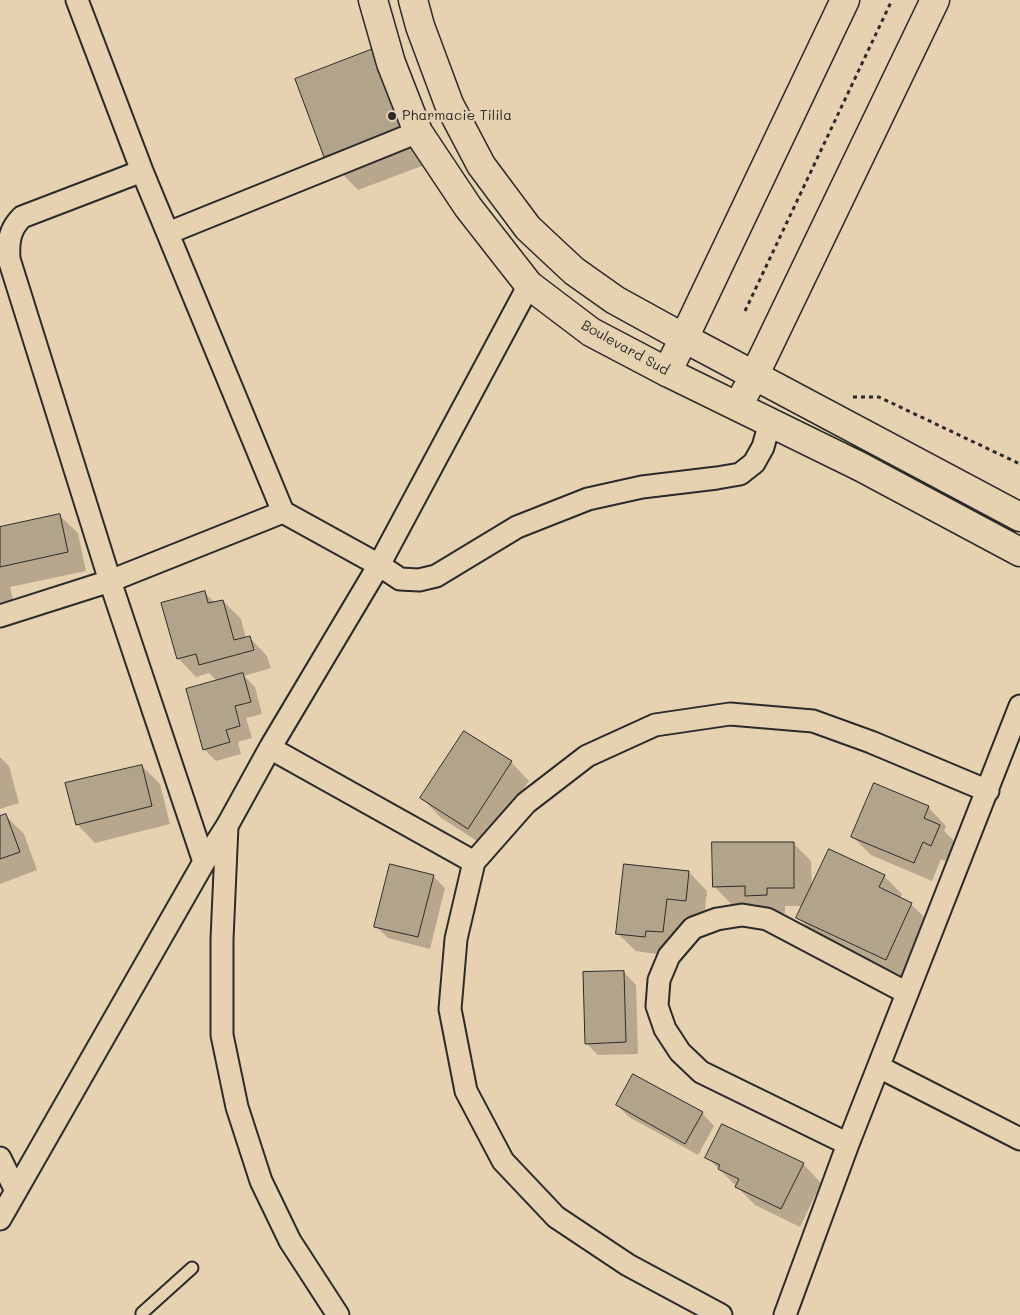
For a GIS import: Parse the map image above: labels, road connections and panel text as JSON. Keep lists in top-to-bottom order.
{
  "streets": {
    "main road": ["Boulevard Sud"]
  },
  "places": ["Pharmacie Tilila"]
}
